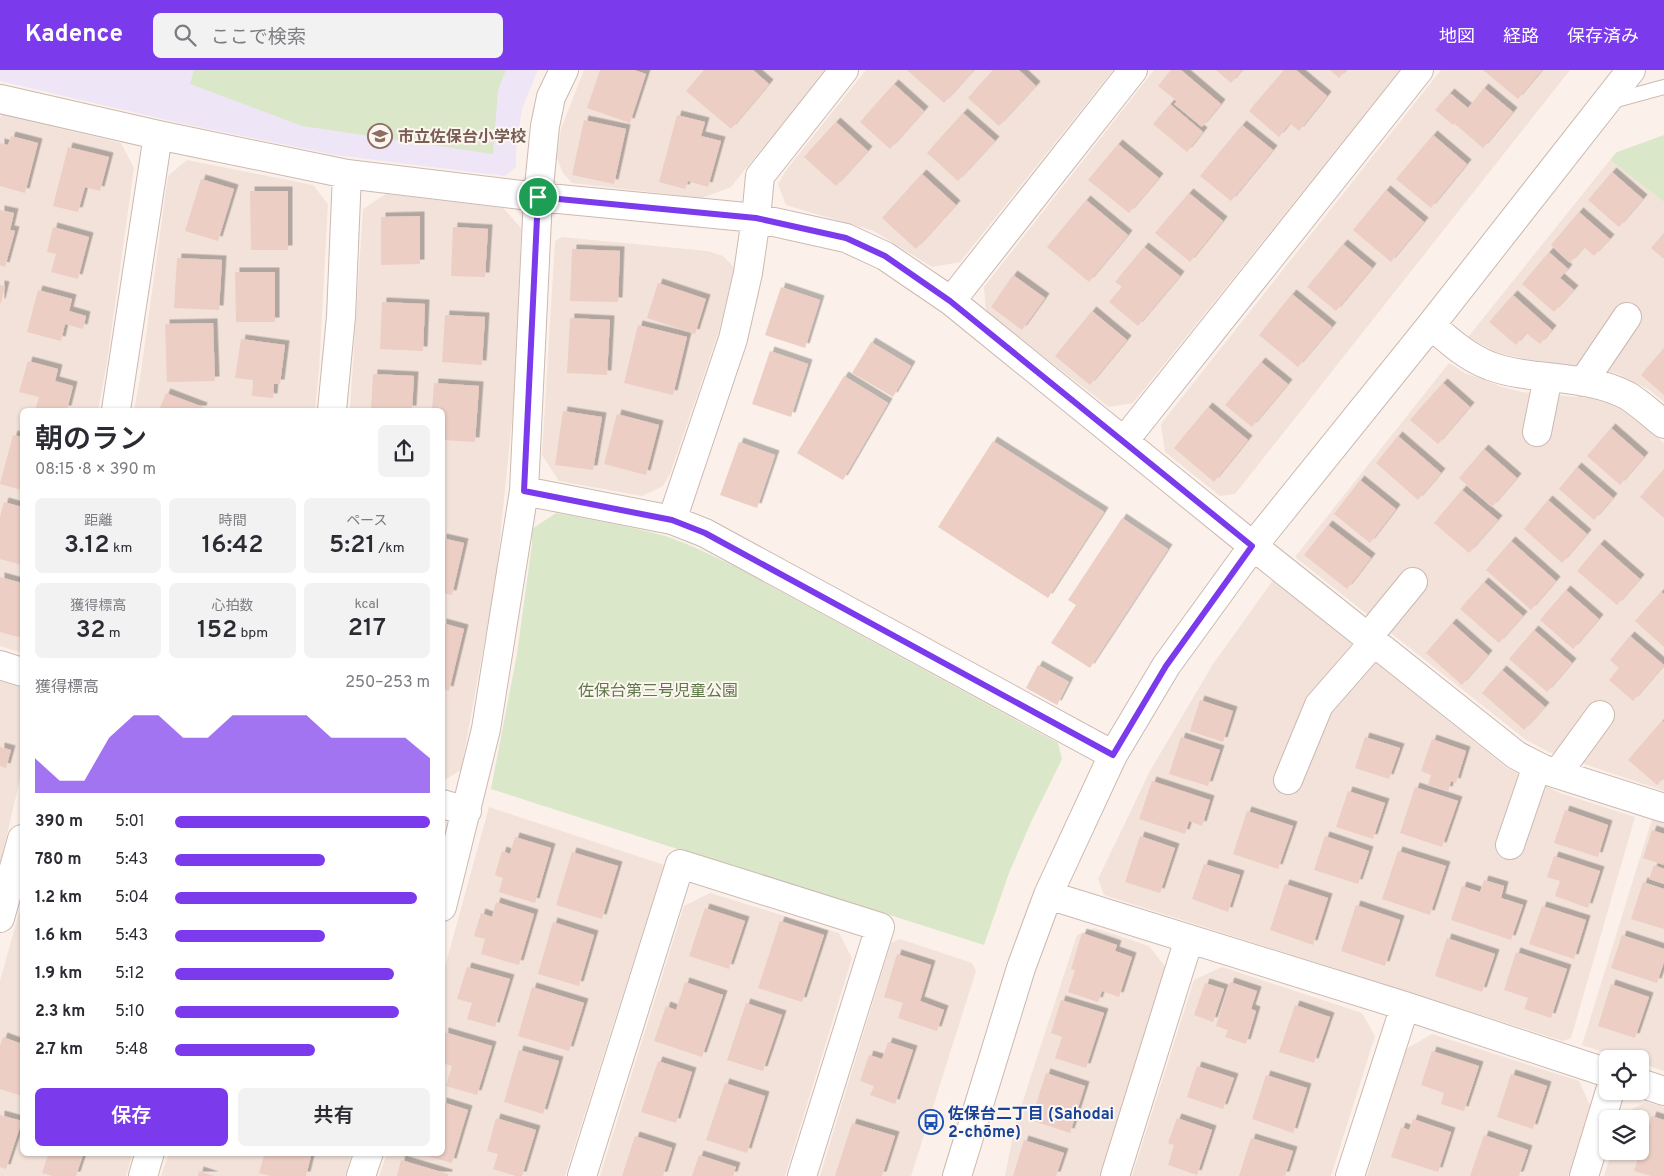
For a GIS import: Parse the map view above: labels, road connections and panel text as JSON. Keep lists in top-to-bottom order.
{
  "parks": ["佐保台第三号児童公園"],
  "places": {
    "school or university": ["市立佐保台小学校"],
    "bus stop": ["佐保台二丁目 (Sahodai 2-chōme)"]
  },
  "page": {
    "header": "Kadence",
    "search": "ここで検索",
    "nav": ["地図", "経路", "保存済み"],
    "heading": ["朝のラン", "08:15 · 8 × 390 m"],
    "stats": [
      ["距離", "3.12 km"],
      ["時間", "16:42"],
      ["ペース", "5:21 /km"],
      ["獲得標高", "32 m"],
      ["心拍数", "152 bpm"],
      ["kcal", "217"]
    ],
    "chart": ["獲得標高", "250–253 m"],
    "list": [
      {
        "name": "390 m",
        "note": "5:01"
      },
      {
        "name": "780 m",
        "note": "5:43"
      },
      {
        "name": "1.2 km",
        "note": "5:04"
      },
      {
        "name": "1.6 km",
        "note": "5:43"
      },
      {
        "name": "1.9 km",
        "note": "5:12"
      },
      {
        "name": "2.3 km",
        "note": "5:10"
      },
      {
        "name": "2.7 km",
        "note": "5:48"
      }
    ],
    "buttons": ["保存", "共有"]
  }
}
